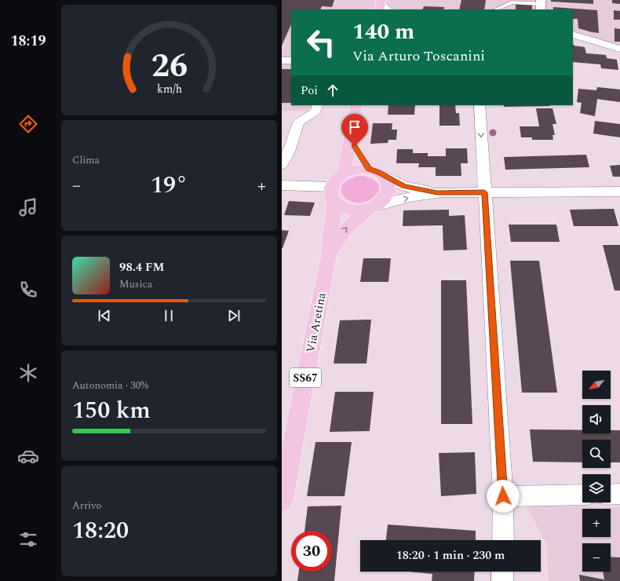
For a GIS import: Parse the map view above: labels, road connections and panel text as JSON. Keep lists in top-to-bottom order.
{
  "streets": {
    "main road": ["Via Aretina", "SS67"]
  },
  "north": "bottom left",
  "page": {
    "tabs": "18:19",
    "turn": ["140 m", "Via Arturo Toscanini"],
    "then": "Poi",
    "tile": [
      "Clima",
      ["Autonomia · 30%", "150 km"],
      ["Arrivo", "18:20"]
    ],
    "heat": ["−", "19°", "+"],
    "song": ["98.4 FM", "Musica"],
    "map_buttons": ["+", "−"],
    "limit": "30",
    "trip": "18:20 · 1 min · 230 m",
    "gauge": ["26", "km/h"]
  }
}
